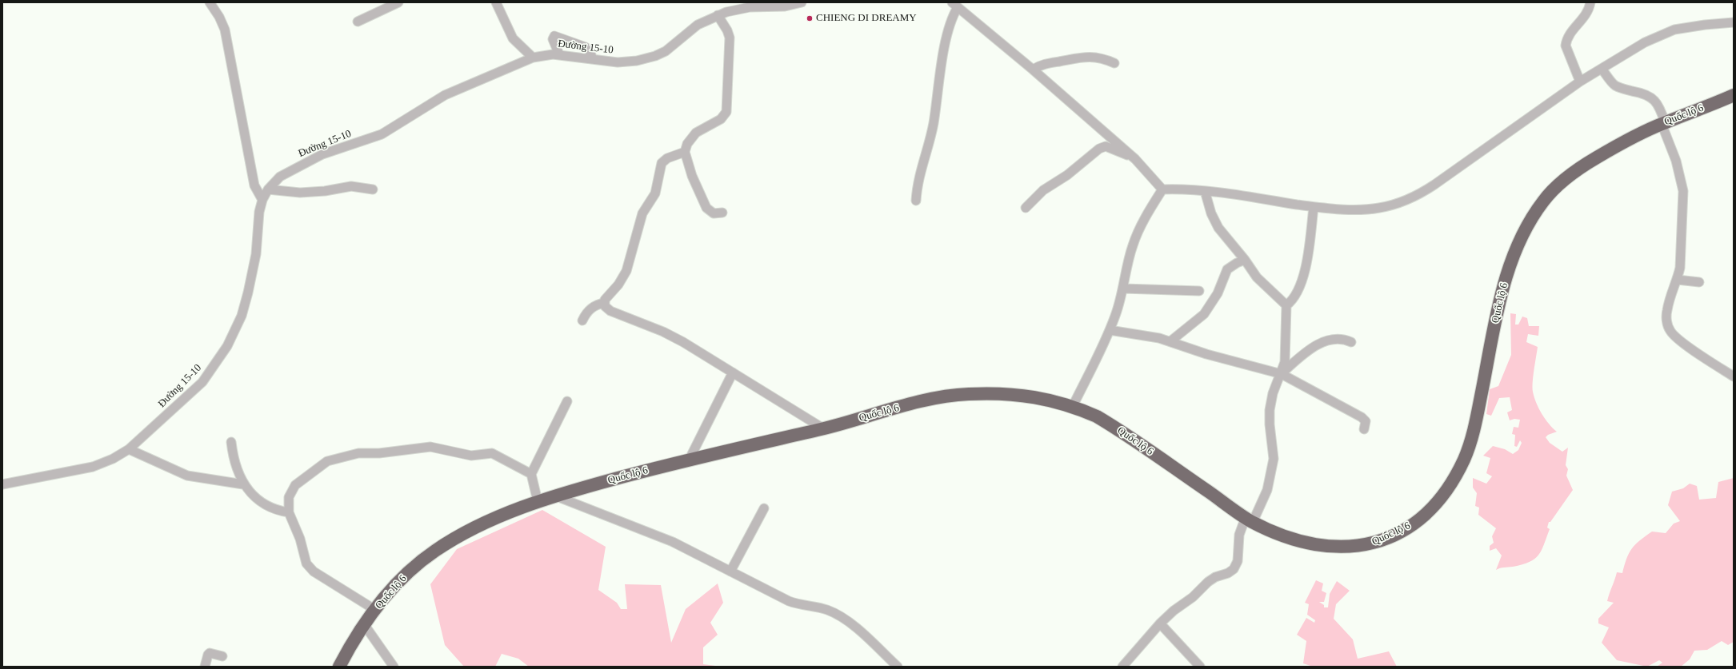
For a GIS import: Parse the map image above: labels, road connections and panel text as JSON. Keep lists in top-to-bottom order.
{
  "streets": {
    "highway": ["Quốc lộ 6"],
    "street": ["Đường 15-10"]
  },
  "places": ["CHIENG DI DREAMY"]
}
